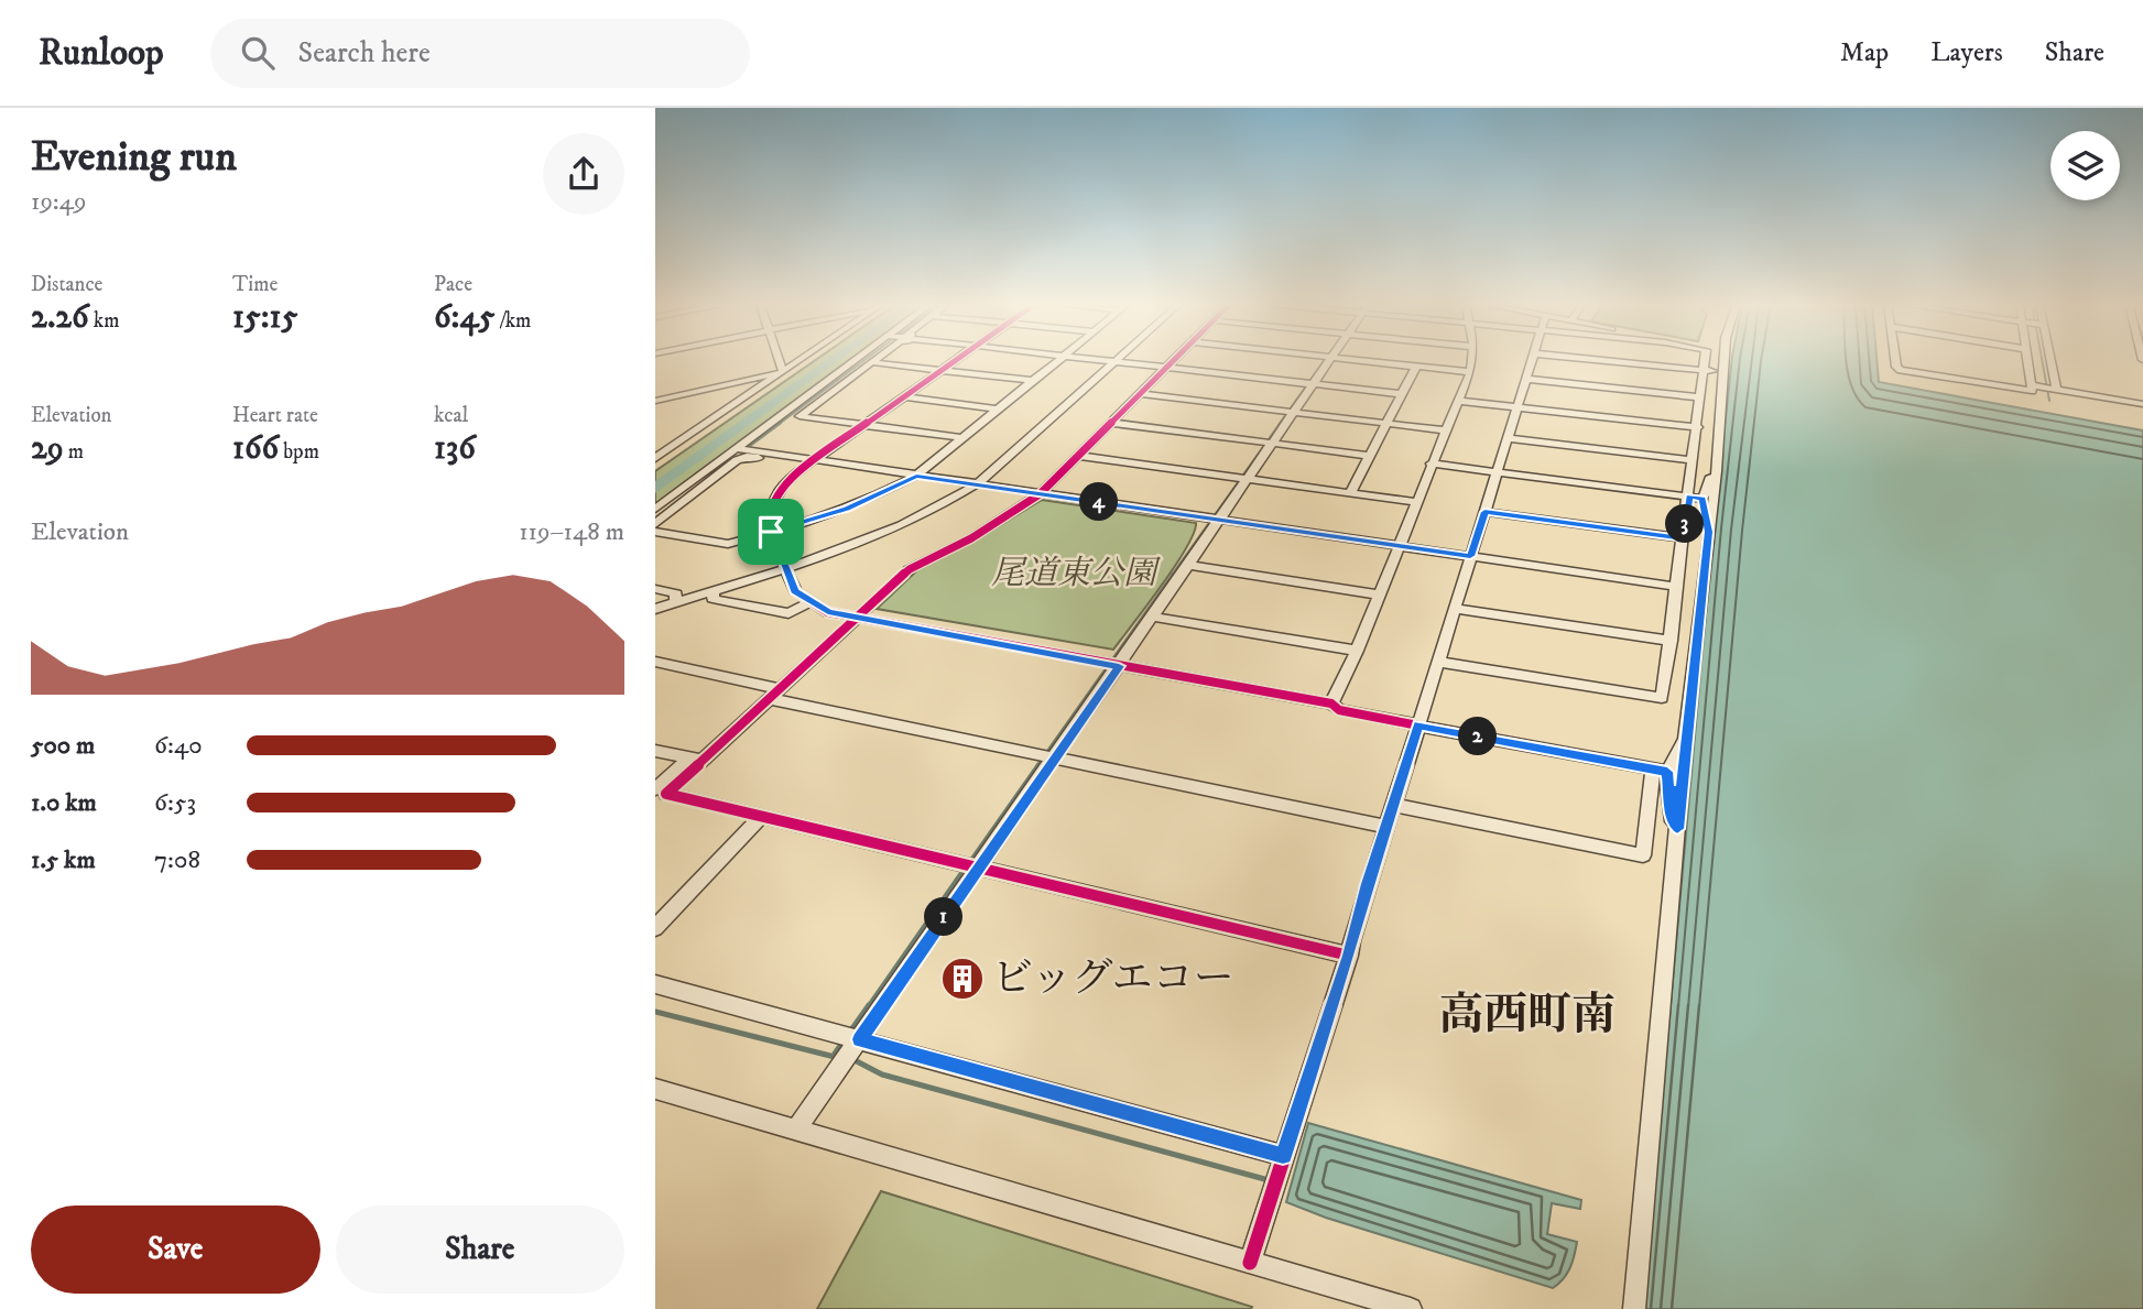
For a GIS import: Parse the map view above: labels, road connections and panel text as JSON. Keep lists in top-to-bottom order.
{
  "districts": ["高西町南"],
  "parks": ["尾道東公園"],
  "places": {
    "building": ["ビッグエコー"]
  },
  "page": {
    "header": "Runloop",
    "search": "Search here",
    "nav": ["Map", "Layers", "Share"],
    "heading": ["Evening run", "19:49"],
    "stats": [
      ["Distance", "2.26 km"],
      ["Time", "15:15"],
      ["Pace", "6:45 /km"],
      ["Elevation", "29 m"],
      ["Heart rate", "166 bpm"],
      ["kcal", "136"]
    ],
    "pins": [
      "4",
      "3",
      "2",
      "1"
    ],
    "chart": ["Elevation", "119–148 m"],
    "list": [
      {
        "name": "500 m",
        "note": "6:40"
      },
      {
        "name": "1.0 km",
        "note": "6:53"
      },
      {
        "name": "1.5 km",
        "note": "7:08"
      }
    ],
    "buttons": ["Save", "Share"]
  }
}
